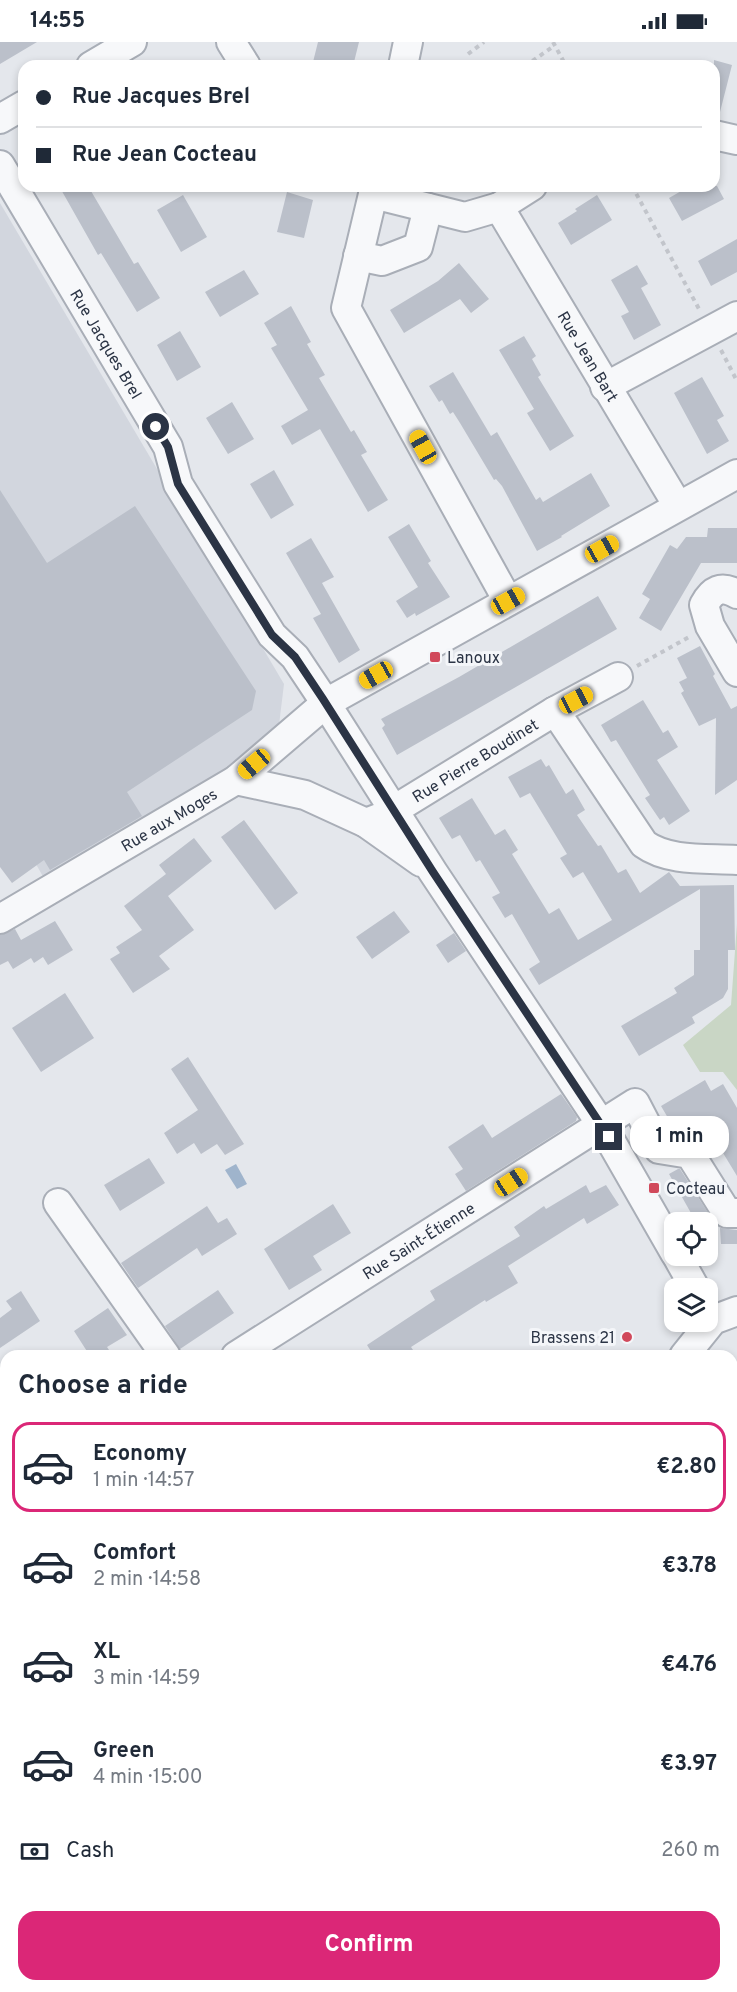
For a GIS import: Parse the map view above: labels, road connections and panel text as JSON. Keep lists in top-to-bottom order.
{
  "streets": {
    "street": [
      "Rue Jacques Brel",
      "Rue Jean Bart",
      "Rue Pierre Boudinet",
      "Rue aux Moges",
      "Rue Saint-Étienne"
    ]
  },
  "crossings": [
    ["Rue Jacques Brel", "Rue Pierre Boudinet"],
    ["Rue Jacques Brel", "Rue aux Moges"],
    ["Rue Jacques Brel", "Rue Saint-Étienne"],
    ["Rue Jean Bart", "Rue aux Moges"]
  ],
  "places": {
    "transit": ["Lanoux", "Cocteau"],
    "other": ["Brassens 21"]
  },
  "page": {
    "status": "14:55",
    "banner": ["Rue Jacques Brel", "Rue Jean Cocteau"],
    "bubble": "1 min",
    "heading": "Choose a ride",
    "list": [
      {
        "name": "Economy",
        "note": "1 min · 14:57",
        "value": "€2.80"
      },
      {
        "name": "Comfort",
        "note": "2 min · 14:58",
        "value": "€3.78"
      },
      {
        "name": "XL",
        "note": "3 min · 14:59",
        "value": "€4.76"
      },
      {
        "name": "Green",
        "note": "4 min · 15:00",
        "value": "€3.97"
      }
    ],
    "pay": ["Cash", "260 m"],
    "buttons": "Confirm"
  }
}
